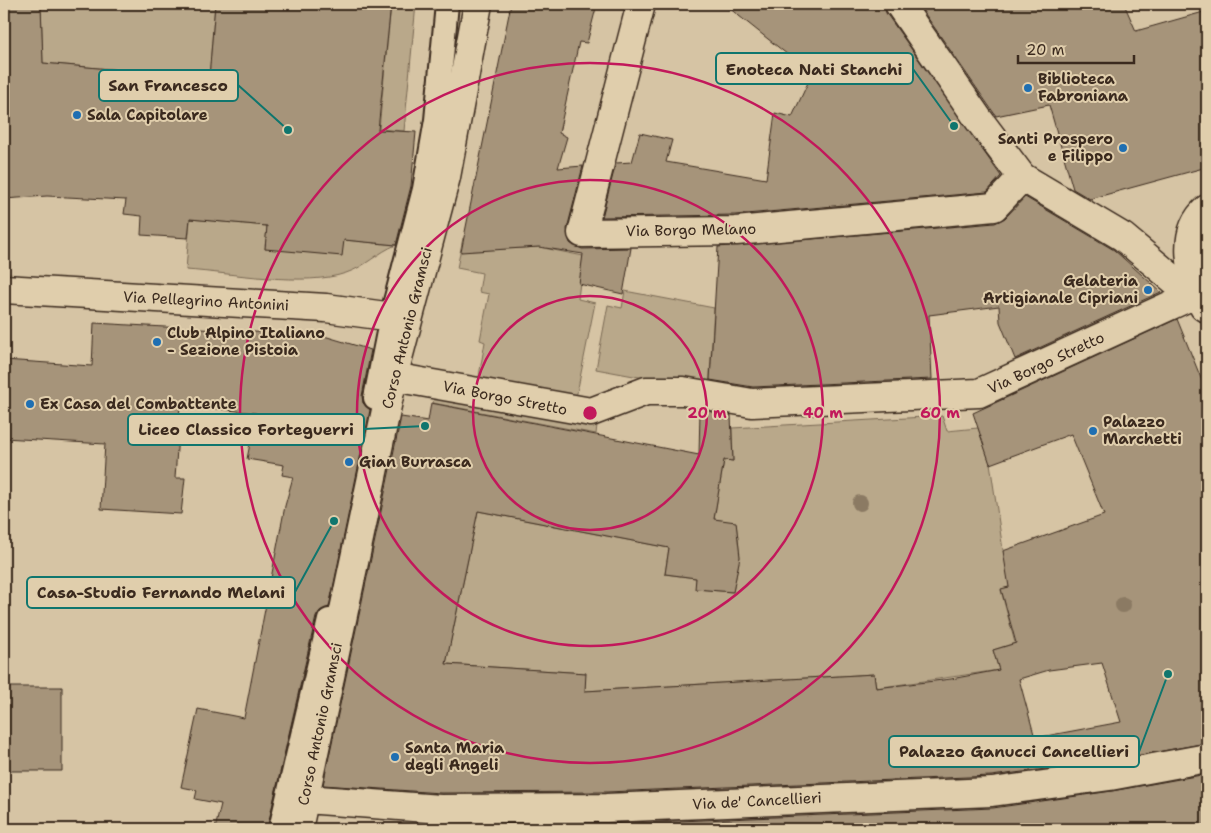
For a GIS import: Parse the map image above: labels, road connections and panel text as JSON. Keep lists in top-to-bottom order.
{
  "streets": {
    "street": [
      "Via Borgo Melano",
      "Via Pellegrino Antonini",
      "Corso Antonio Gramsci",
      "Via Borgo Stretto",
      "Via de' Cancellieri"
    ]
  },
  "crossings": [
    ["Via Pellegrino Antonini", "Corso Antonio Gramsci"],
    ["Corso Antonio Gramsci", "Via Borgo Stretto"],
    ["Corso Antonio Gramsci", "Via de' Cancellieri"]
  ],
  "places": [
    "Biblioteca Fabroniana",
    "Sala Capitolare",
    "Enoteca Nati Stanchi",
    "San Francesco",
    "Santi Prospero e Filippo",
    "Gelateria Artigianale Cipriani",
    "Club Alpino Italiano - Sezione Pistoia",
    "Ex Casa del Combattente",
    "Liceo Classico Forteguerri",
    "Palazzo Marchetti",
    "Gian Burrasca",
    "Casa-Studio Fernando Melani",
    "Palazzo Ganucci Cancellieri",
    "Santa Maria degli Angeli"
  ],
  "scale_bar": "20 m",
  "rings": ["20 m", "40 m", "60 m"]
}
